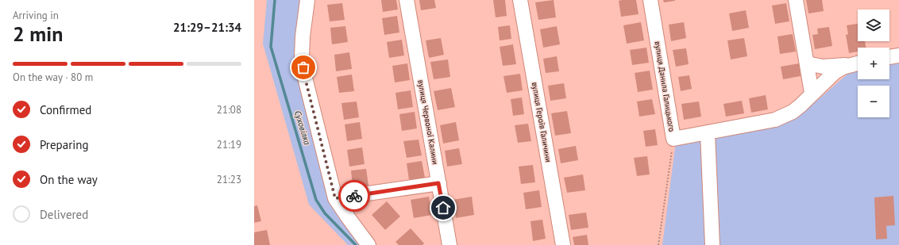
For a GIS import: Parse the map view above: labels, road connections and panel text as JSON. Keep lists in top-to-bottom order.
{
  "streets": {
    "street": ["вулиця Данила Галицького", "вулиця Червоної Калини", "вулиця Героїв Галичини"]
  },
  "water": ["Суховілка"],
  "page": {
    "heading": ["2 min", "Arriving in", "21:29–21:34"],
    "map_buttons": ["+", "−"],
    "bar": "On the way · 80 m",
    "list": [
      ["Confirmed", "21:08"],
      ["Preparing", "21:19"],
      ["On the way", "21:23"],
      "Delivered"
    ]
  }
}
